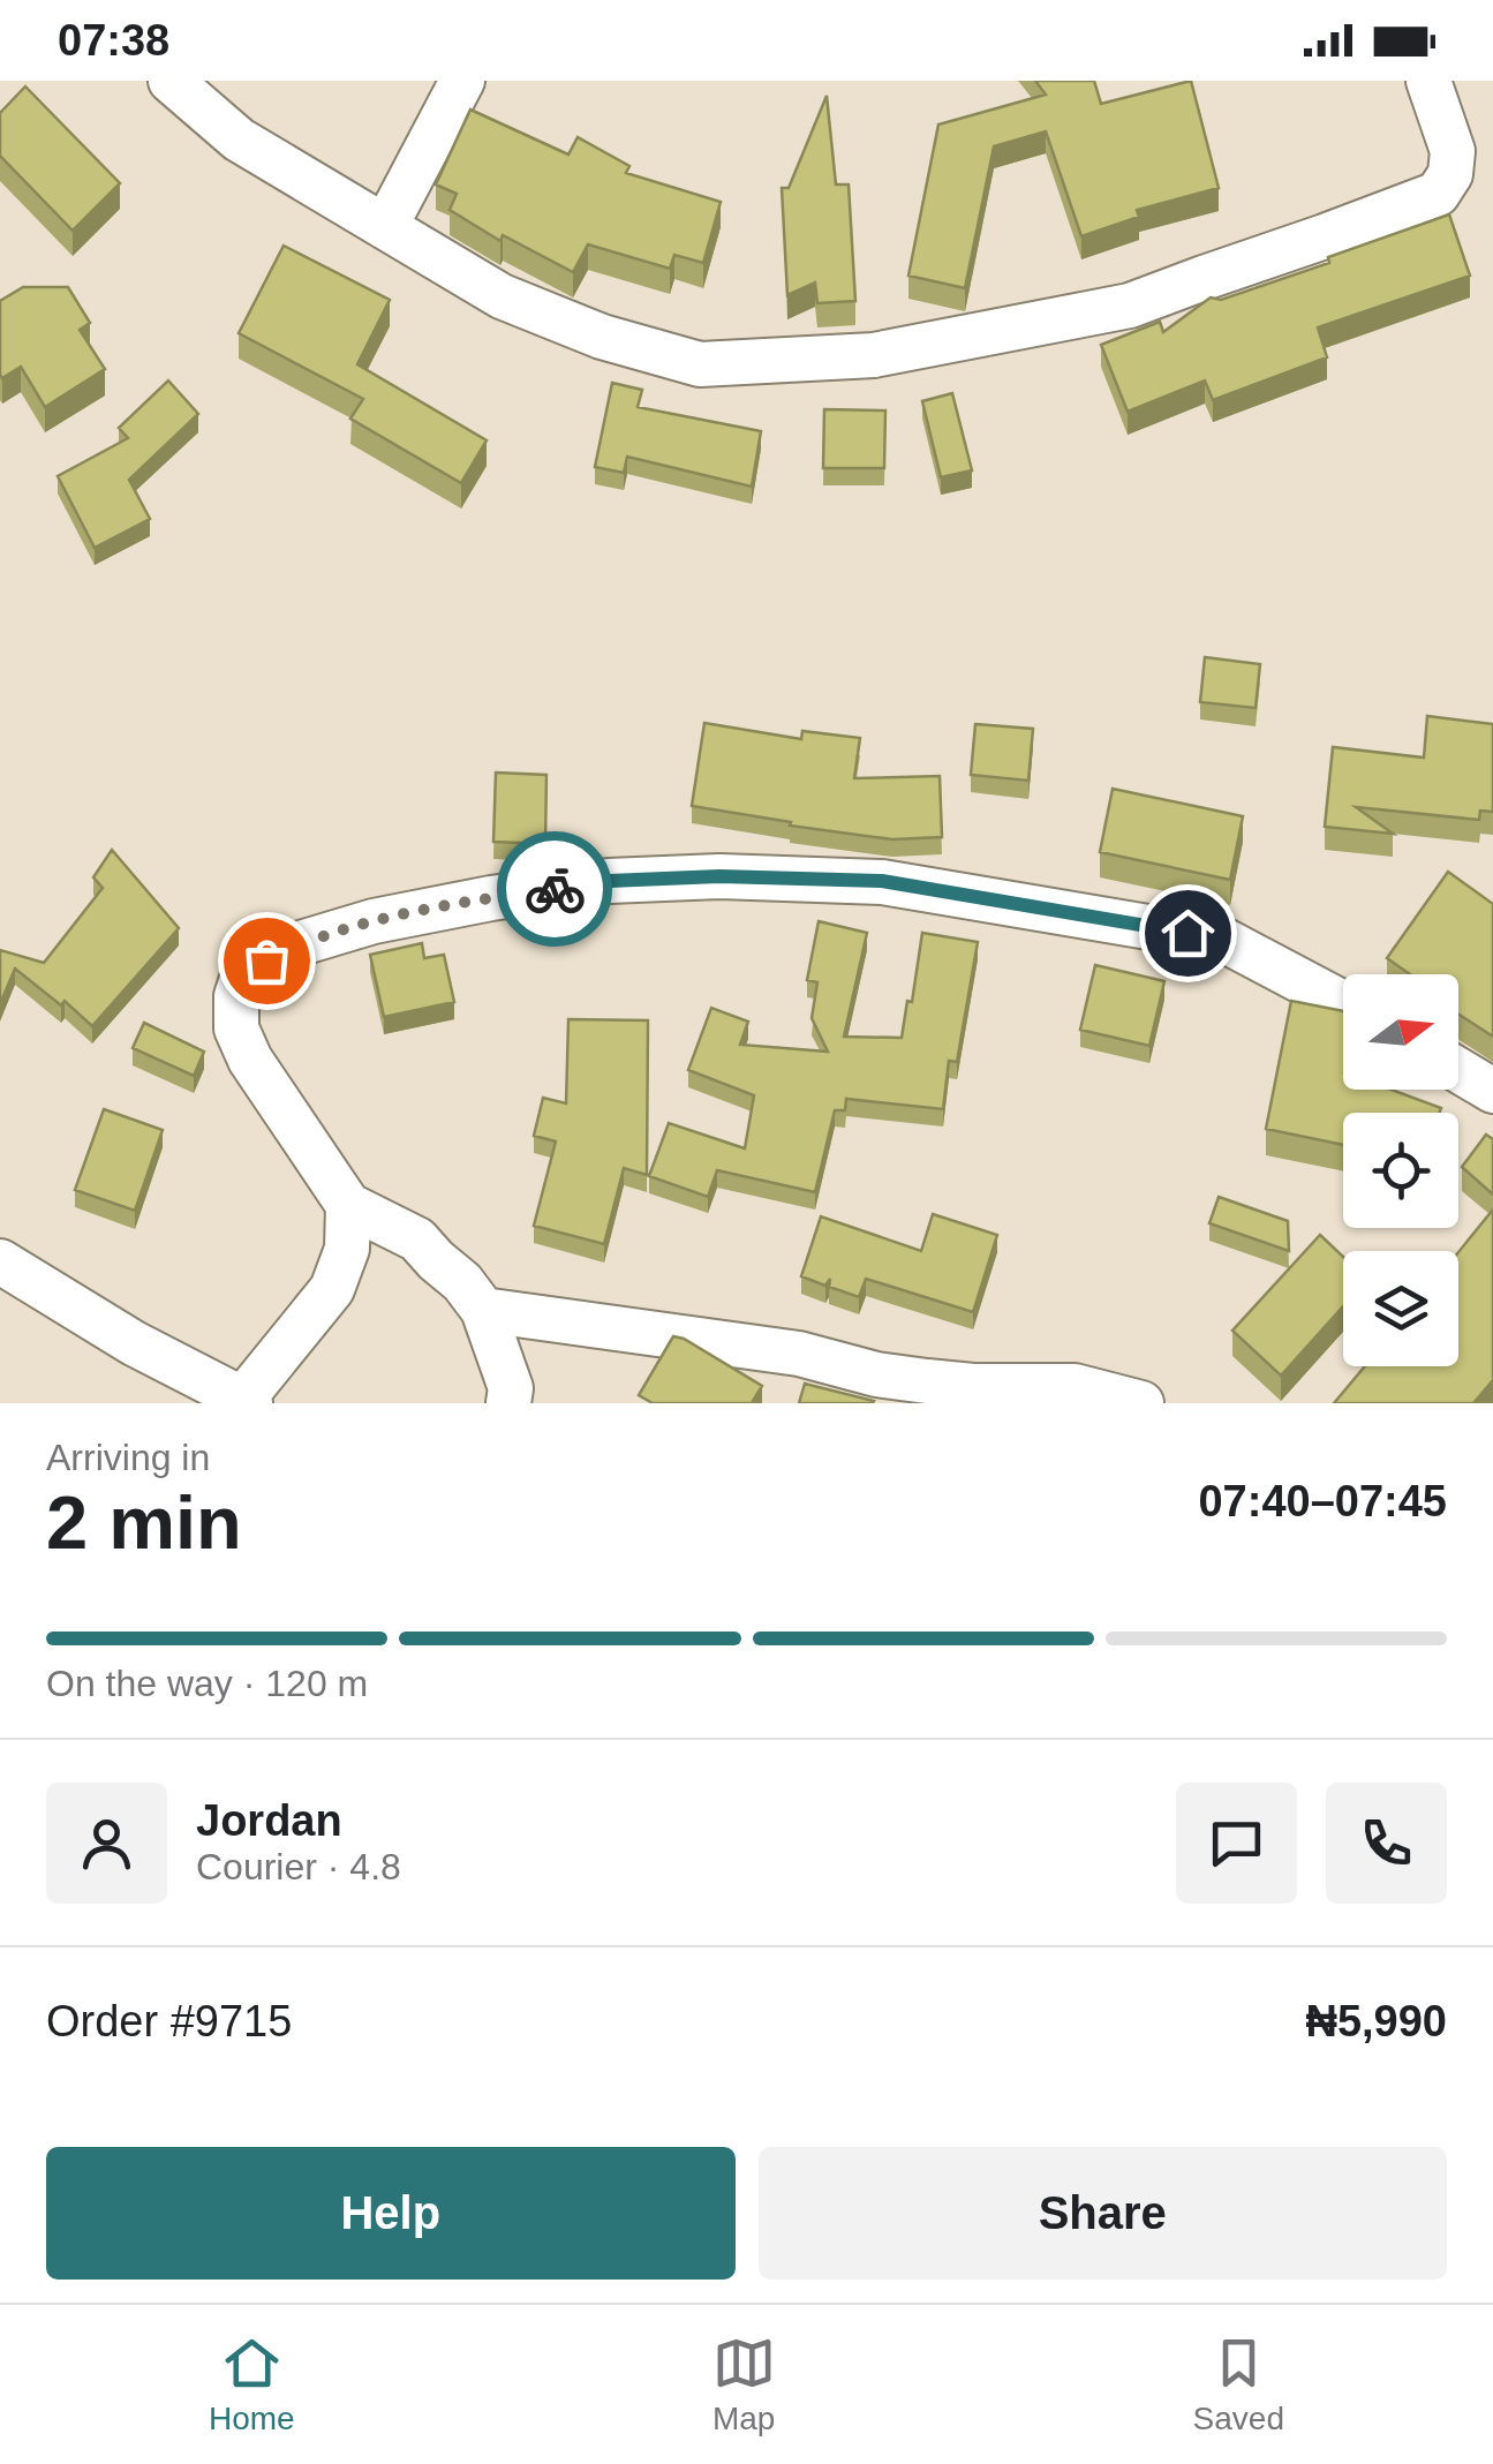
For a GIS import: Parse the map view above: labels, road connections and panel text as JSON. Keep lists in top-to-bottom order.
{
  "north": "right",
  "page": {
    "status": "07:38",
    "heading": ["2 min", "Arriving in", "07:40–07:45"],
    "panel": [
      "Jordan",
      "Courier · 4.8",
      "Order #9715",
      "₦5,990"
    ],
    "bar": "On the way · 120 m",
    "buttons": ["Help", "Share"],
    "tabs": ["Home", "Map", "Saved"]
  }
}
